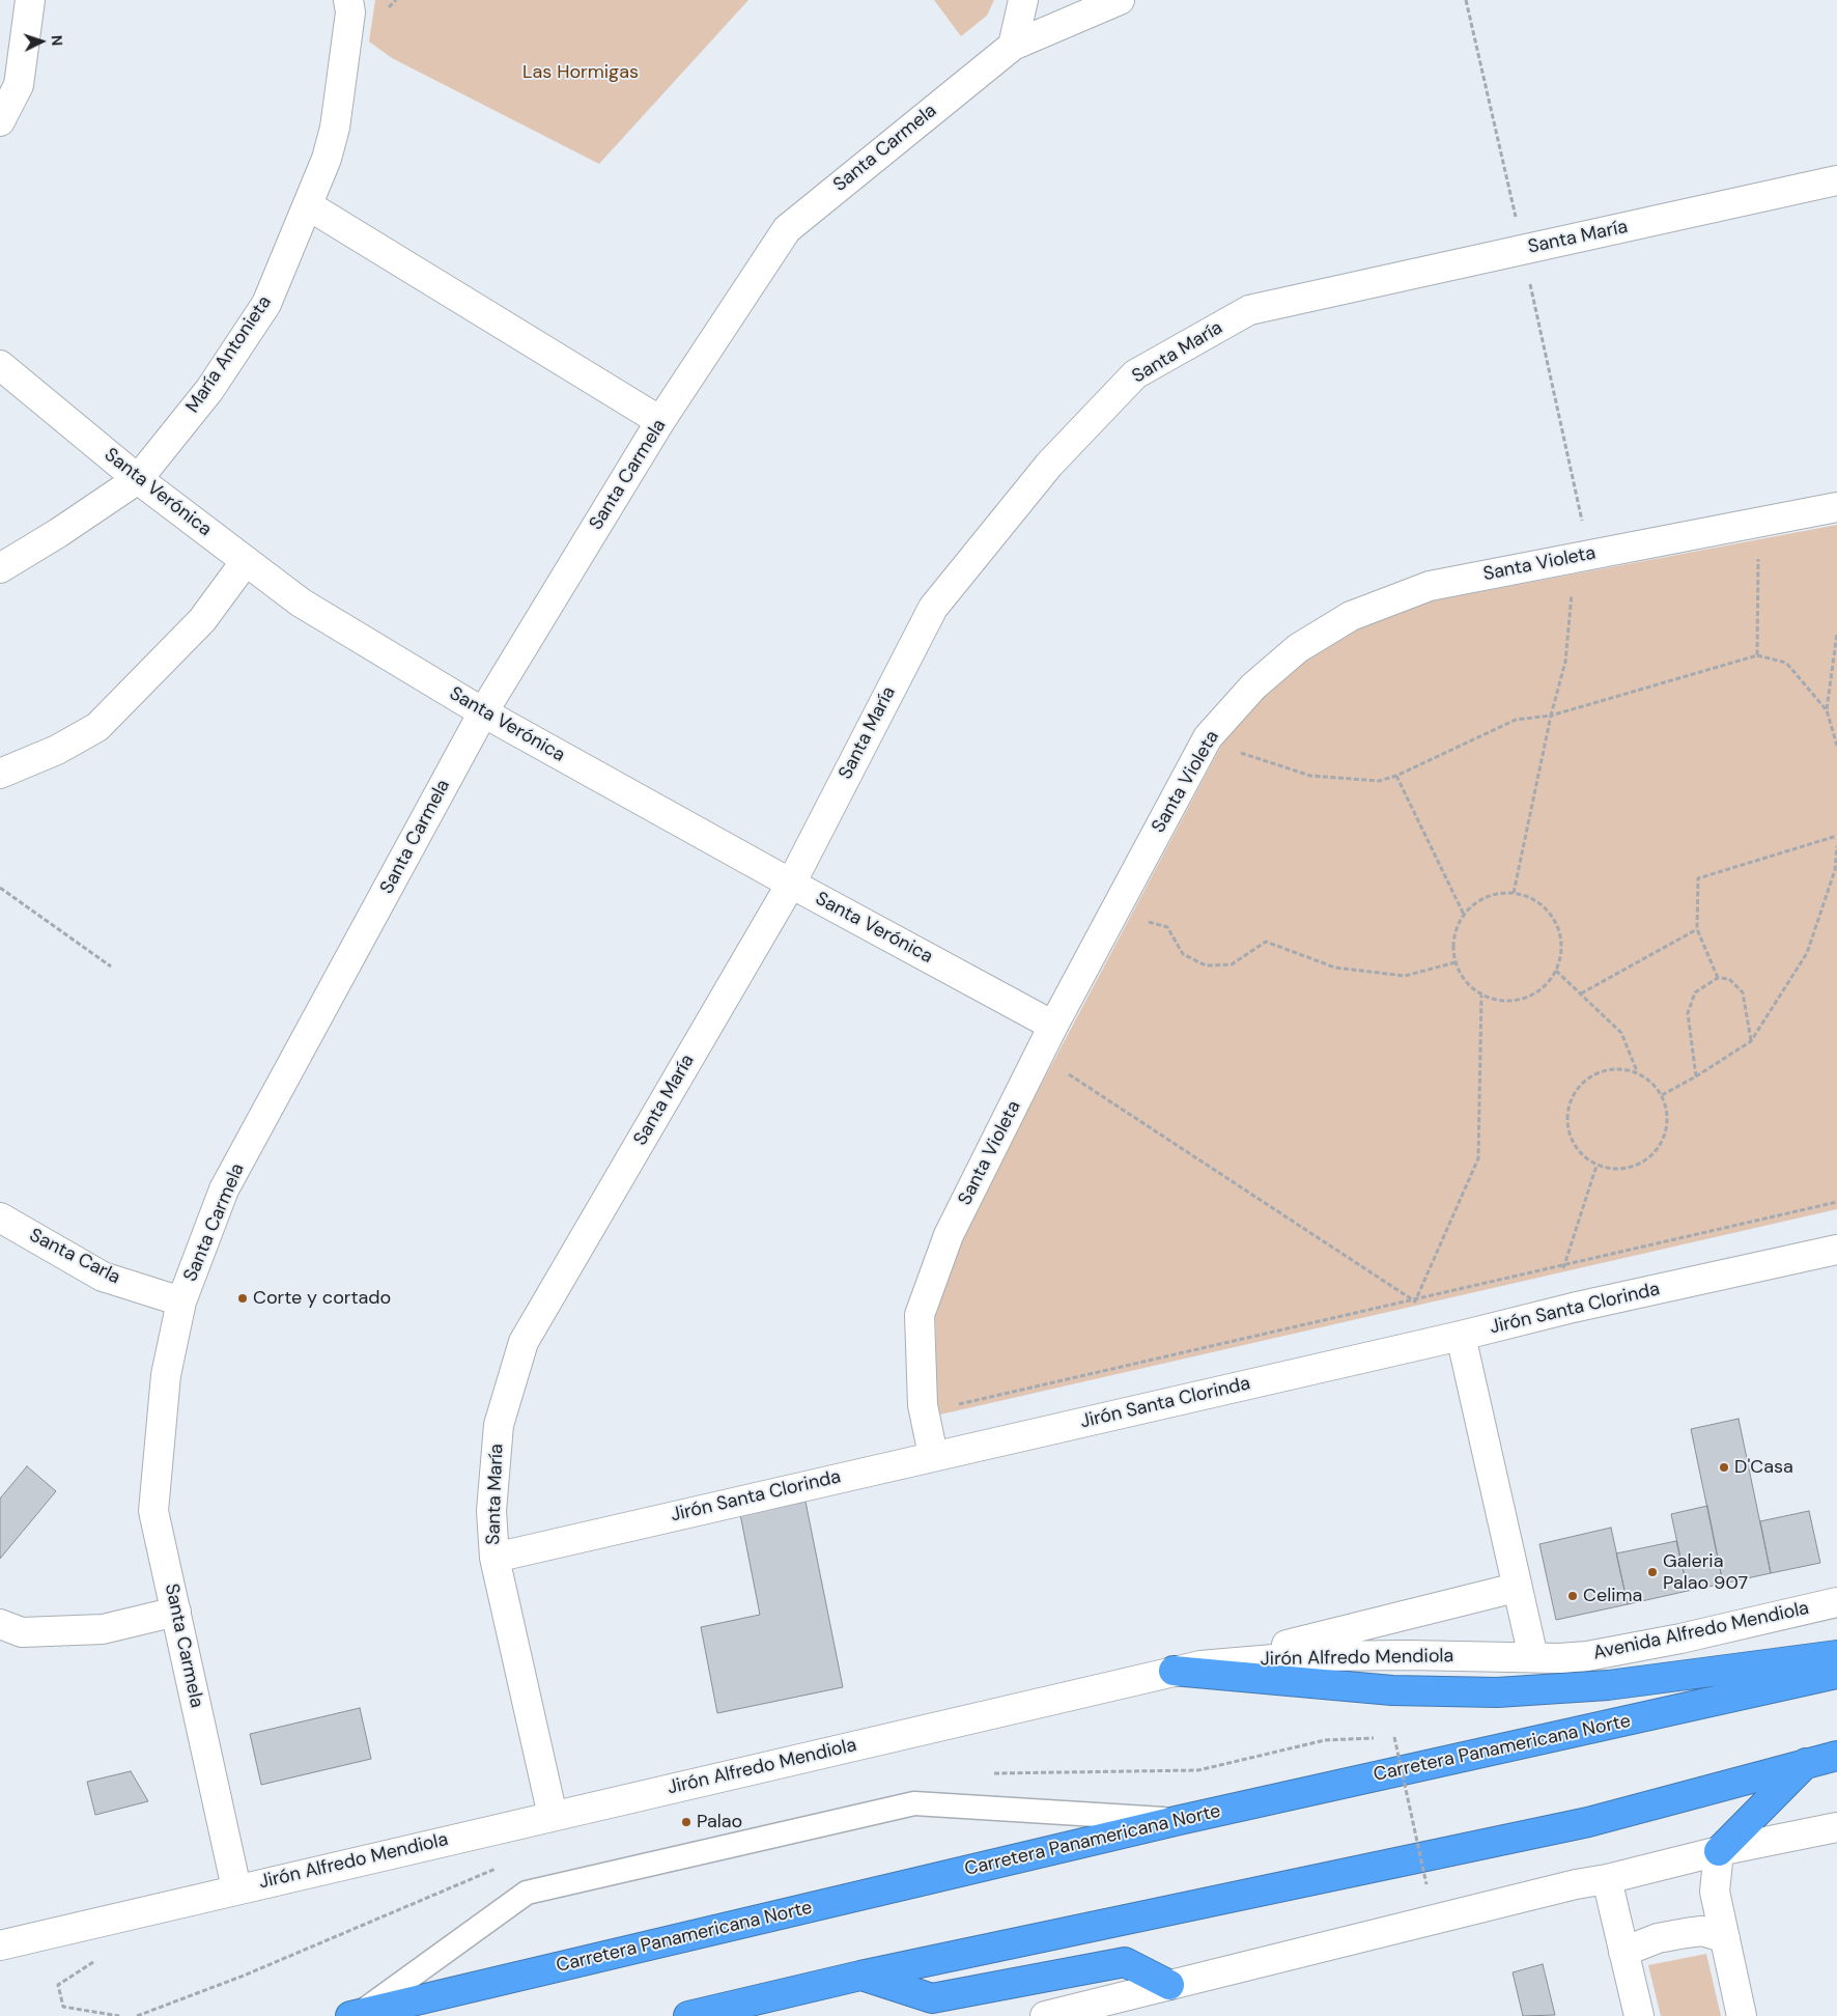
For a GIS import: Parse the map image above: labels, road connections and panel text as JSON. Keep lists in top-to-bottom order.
{
  "streets": {
    "highway": ["Carretera Panamericana Norte"],
    "street": [
      "Santa Carmela",
      "Santa María",
      "María Antonieta",
      "Santa Verónica",
      "Santa Violeta",
      "Santa Carla",
      "Jirón Santa Clorinda",
      "Avenida Alfredo Mendiola",
      "Jirón Alfredo Mendiola"
    ]
  },
  "crossings": [
    ["Santa Carmela", "Santa Verónica"],
    ["Santa Carmela", "Santa Carla"],
    ["Santa Carmela", "Jirón Alfredo Mendiola"],
    ["Santa María", "Santa Verónica"],
    ["Santa María", "Jirón Santa Clorinda"],
    ["Santa María", "Jirón Alfredo Mendiola"],
    ["María Antonieta", "Santa Verónica"],
    ["Santa Verónica", "Santa Violeta"],
    ["Santa Violeta", "Jirón Santa Clorinda"],
    ["Avenida Alfredo Mendiola", "Jirón Alfredo Mendiola"]
  ],
  "parks": ["Las Hormigas"],
  "places": [
    "Corte y cortado",
    "D'Casa",
    "Galeria Palao 907",
    "Celima",
    "Palao"
  ],
  "north": "right"
}
